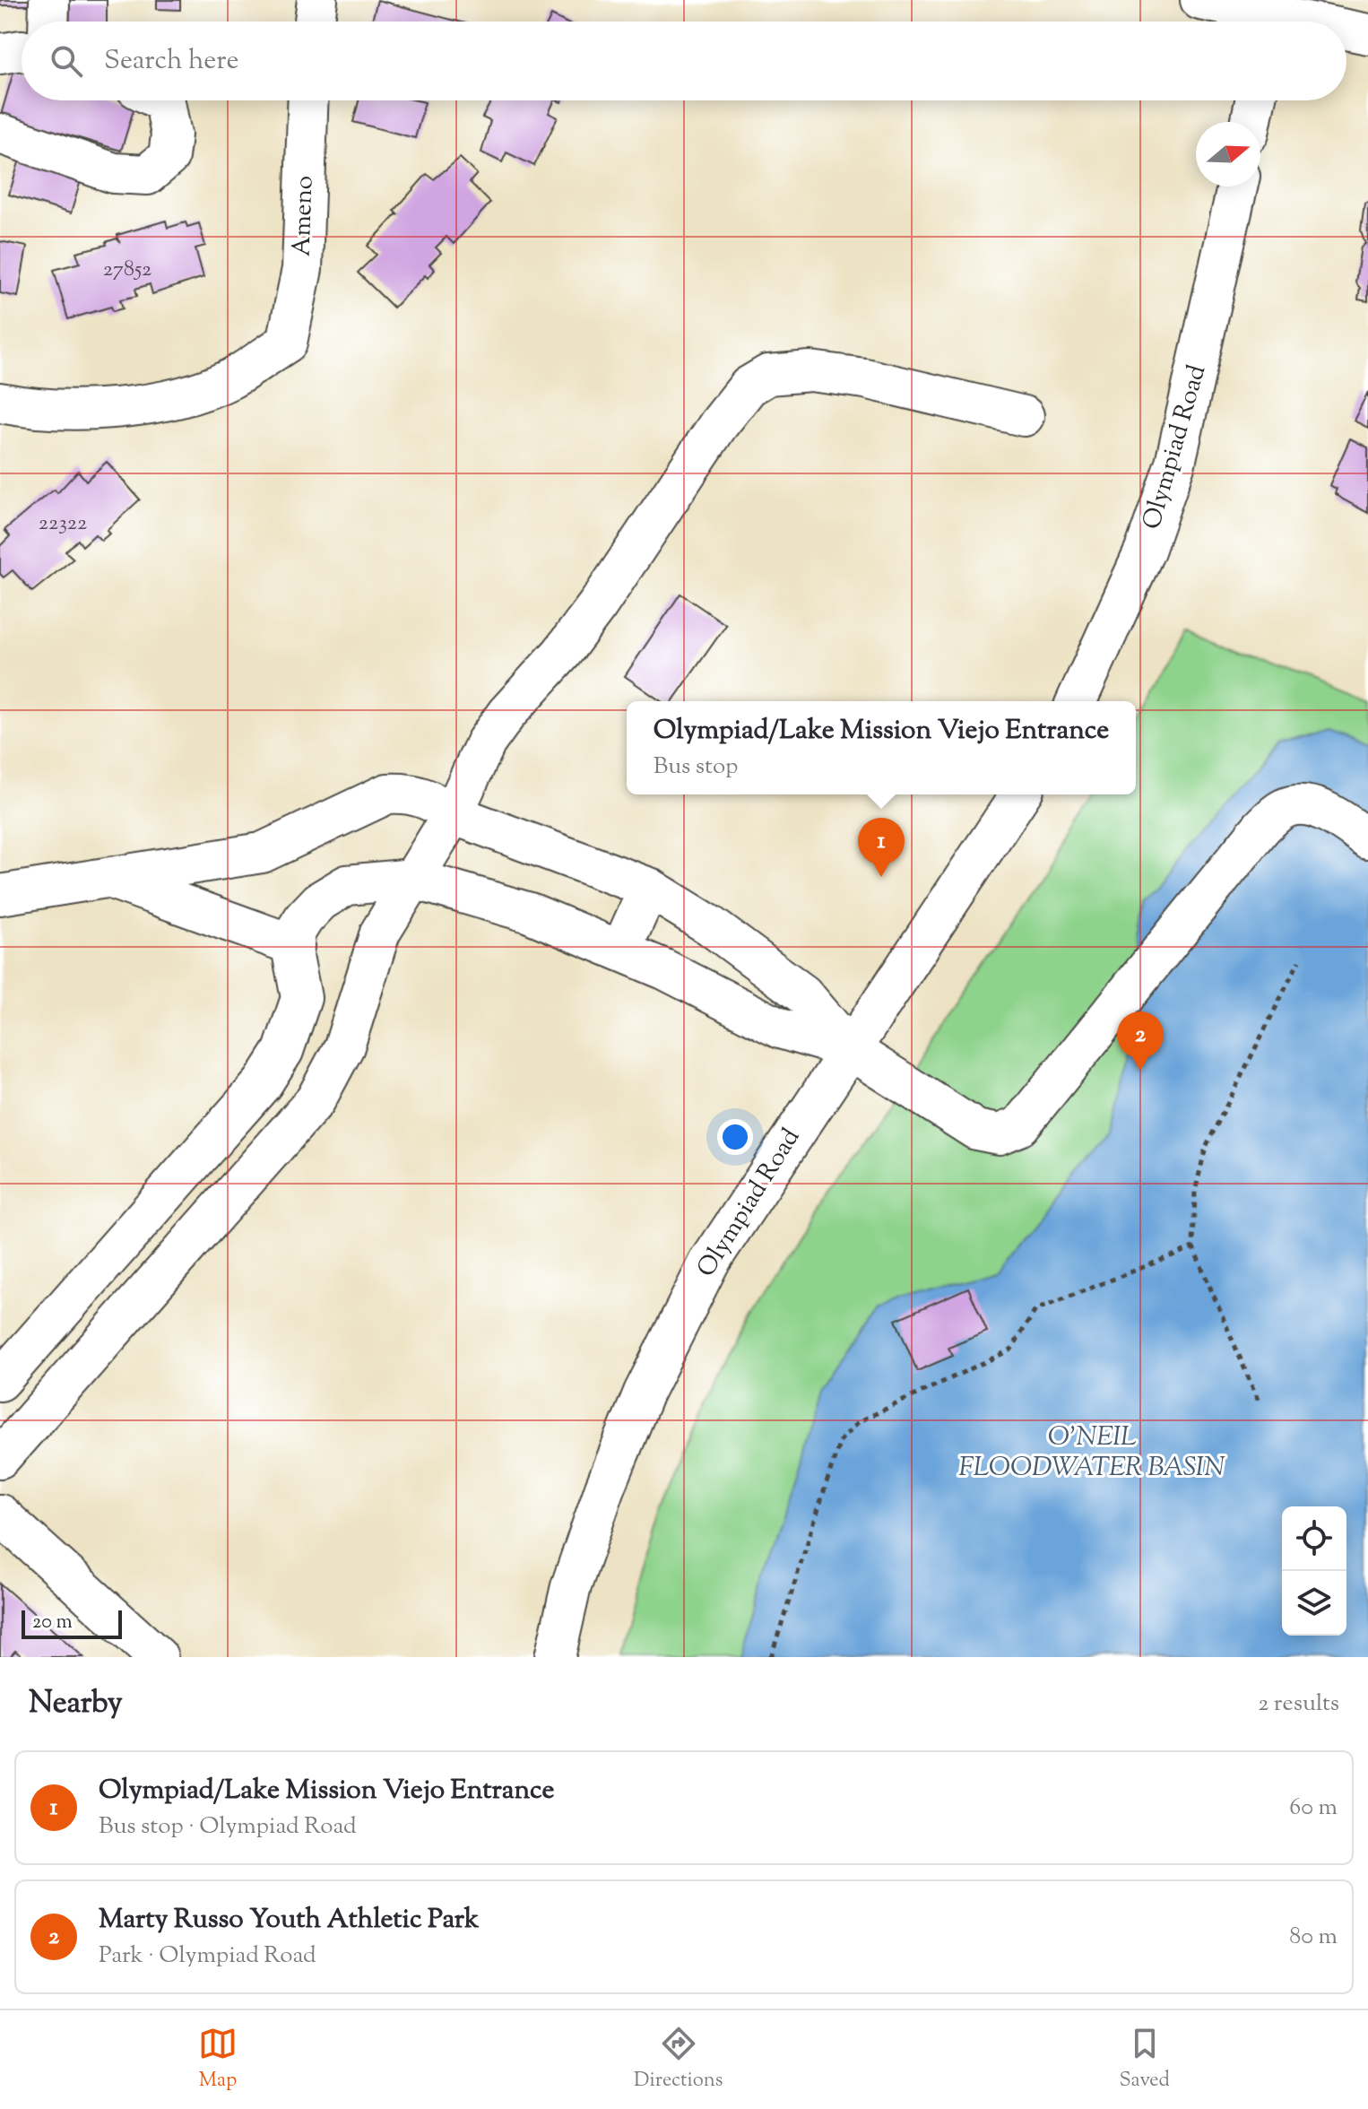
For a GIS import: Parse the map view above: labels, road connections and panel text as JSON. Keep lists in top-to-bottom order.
{
  "streets": {
    "main road": ["Ameno", "Olympiad Road"]
  },
  "water": ["O'NEIL FLOODWATER BASIN"],
  "house_numbers": ["27852", "22322"],
  "scale_bar": "20 m",
  "north": "right",
  "page": {
    "search": "Search here",
    "popup": ["Olympiad/Lake Mission Viejo Entrance", "Bus stop"],
    "pins": ["1", "2"],
    "scale": "20 m",
    "heading": ["Nearby", "2 results"],
    "list": [
      {
        "mark": "1",
        "name": "Olympiad/Lake Mission Viejo Entrance",
        "note": "Bus stop · Olympiad Road",
        "value": "60 m"
      },
      {
        "mark": "2",
        "name": "Marty Russo Youth Athletic Park",
        "note": "Park · Olympiad Road",
        "value": "80 m"
      }
    ],
    "nav": ["Map", "Directions", "Saved"]
  }
}
